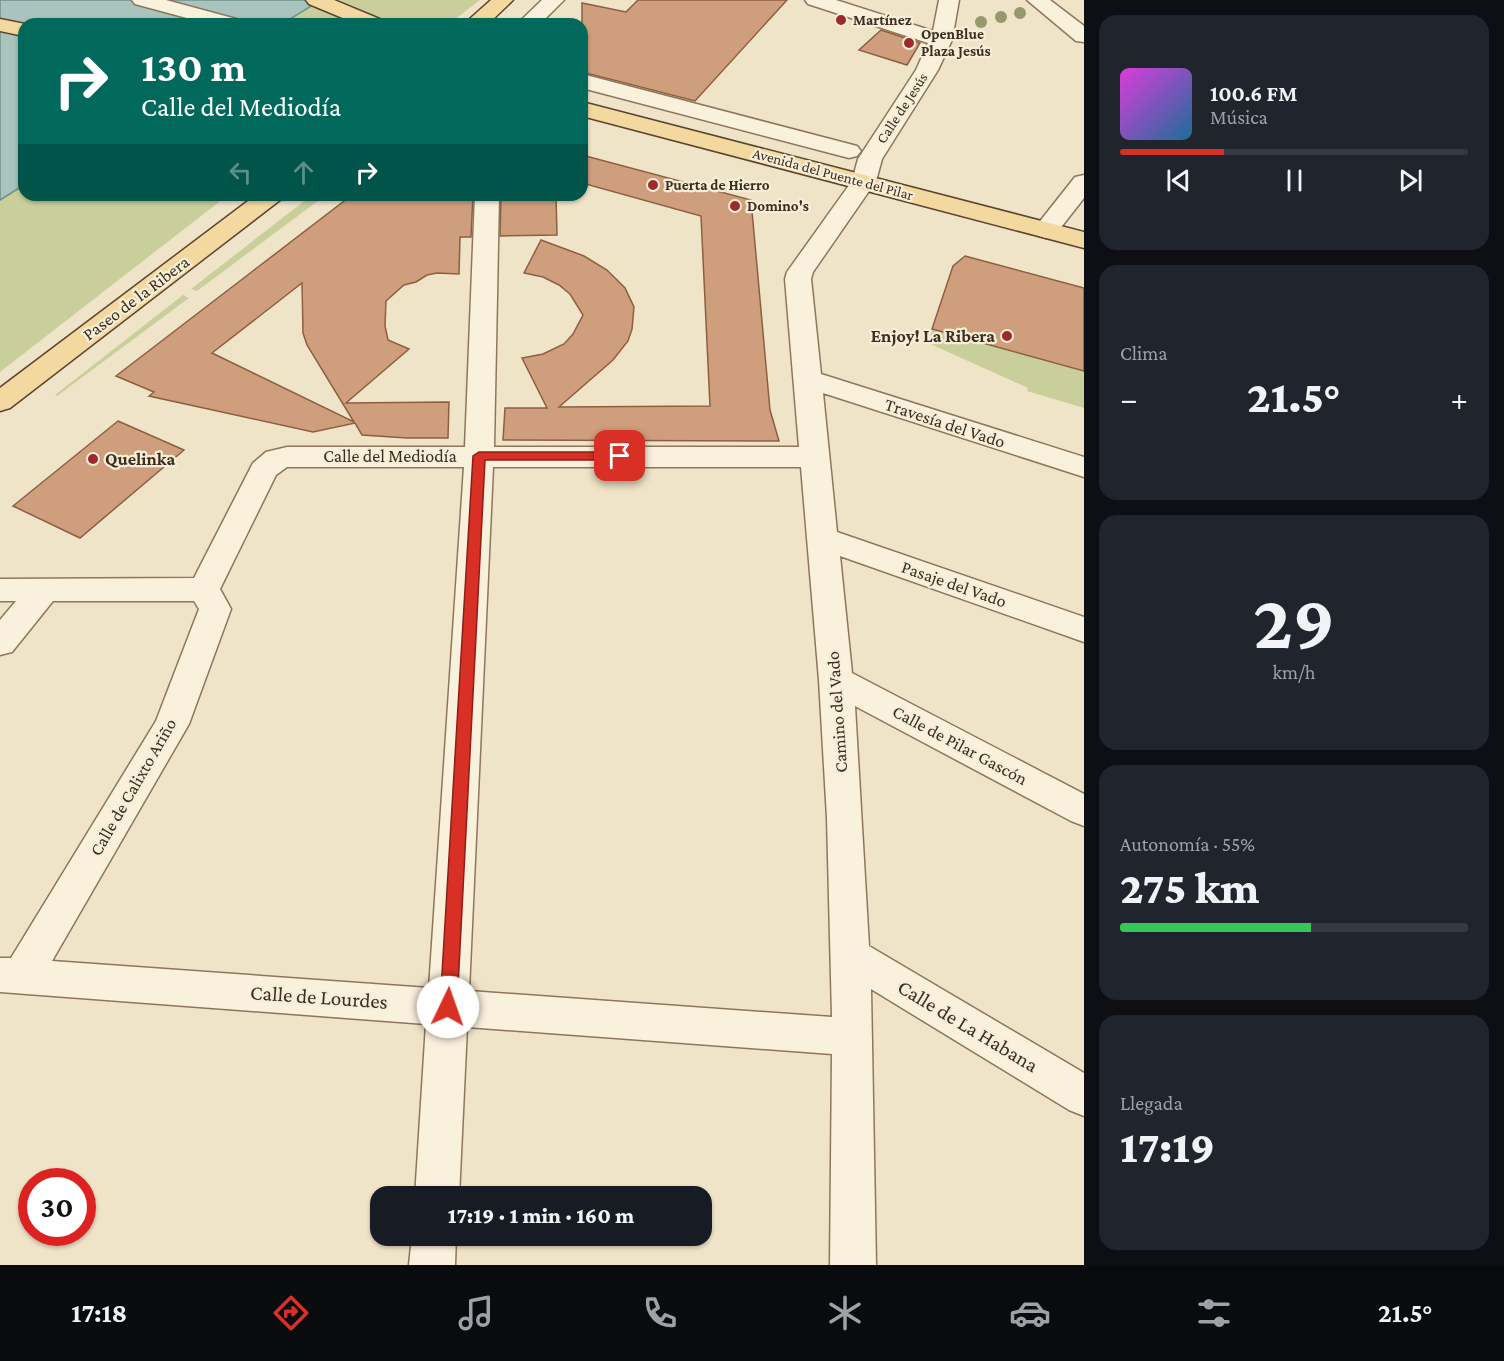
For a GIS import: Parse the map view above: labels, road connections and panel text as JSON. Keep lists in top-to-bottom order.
{
  "streets": {
    "main road": ["Avenida del Puente del Pilar", "Paseo de la Ribera"],
    "street": [
      "Calle de Jesús",
      "Travesía del Vado",
      "Calle del Mediodía",
      "Pasaje del Vado",
      "Camino del Vado",
      "Calle de Pilar Gascón",
      "Calle de Calixto Ariño",
      "Calle de Lourdes",
      "Calle de La Habana"
    ]
  },
  "crossings": [
    ["Calle de Jesús", "Avenida del Puente del Pilar"],
    ["Calle de Jesús", "Camino del Vado"],
    ["Avenida del Puente del Pilar", "Camino del Vado"],
    ["Travesía del Vado", "Camino del Vado"],
    ["Calle del Mediodía", "Camino del Vado"],
    ["Calle del Mediodía", "Calle de Calixto Ariño"],
    ["Pasaje del Vado", "Camino del Vado"],
    ["Camino del Vado", "Calle de Pilar Gascón"],
    ["Camino del Vado", "Calle de Lourdes"],
    ["Camino del Vado", "Calle de La Habana"],
    ["Calle de Calixto Ariño", "Calle de Lourdes"]
  ],
  "places": [
    "Martínez",
    "OpenBlue Plaza Jesús",
    "Puerta de Hierro",
    "Domino's",
    "Enjoy! La Ribera",
    "Quelinka"
  ],
  "page": {
    "turn": ["130 m", "Calle del Mediodía"],
    "song": ["100.6 FM", "Música"],
    "tile": [
      "Clima",
      ["29", "km/h"],
      ["Autonomía · 55%", "275 km"],
      ["Llegada", "17:19"]
    ],
    "heat": ["−", "21.5°", "+"],
    "limit": "30",
    "trip": "17:19 · 1 min · 160 m",
    "tabs": ["17:18", "21.5°"]
  }
}
